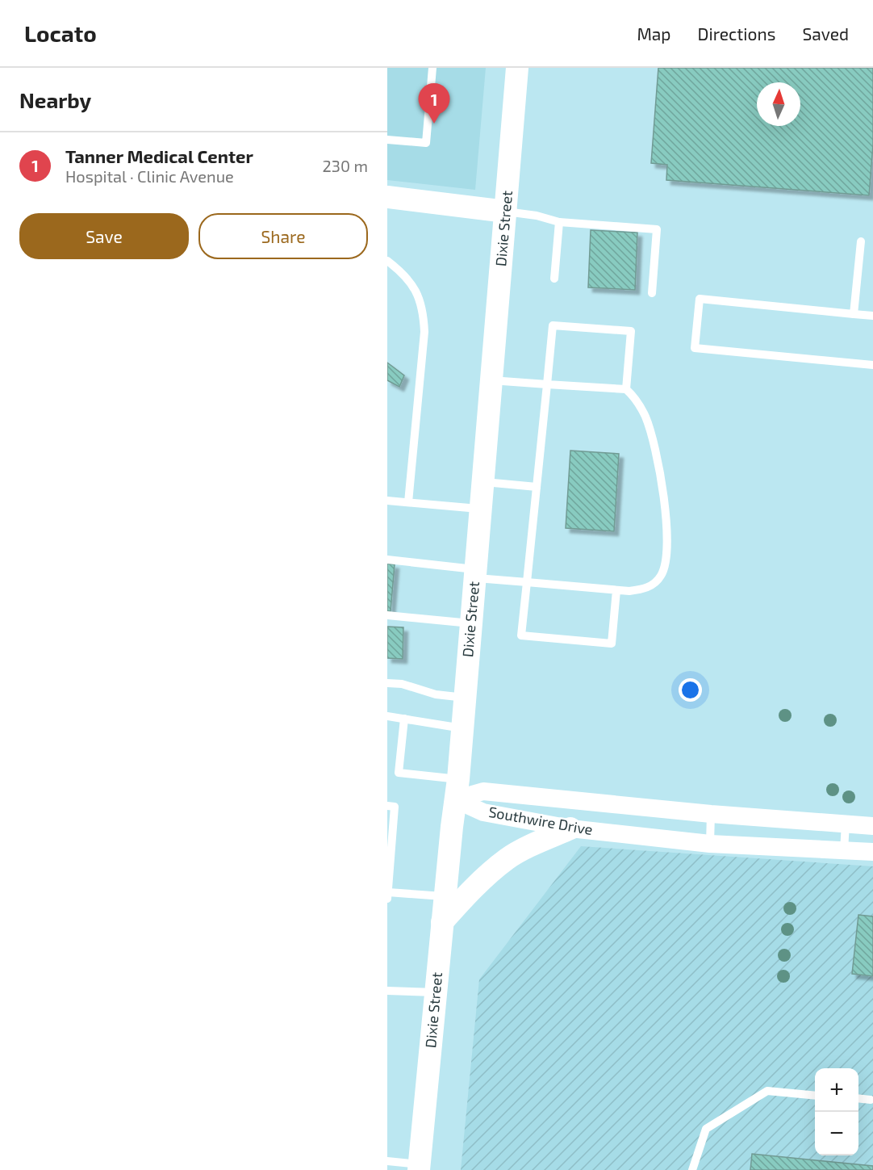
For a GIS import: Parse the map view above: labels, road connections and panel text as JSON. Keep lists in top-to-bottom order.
{
  "streets": {
    "street": ["Dixie Street", "Southwire Drive"]
  },
  "crossings": [
    ["Dixie Street", "Southwire Drive"]
  ],
  "north": "top",
  "page": {
    "header": "Locato",
    "nav": ["Map", "Directions", "Saved"],
    "heading": "Nearby",
    "pins": "1",
    "list": [
      {
        "mark": "1",
        "name": "Tanner Medical Center",
        "note": "Hospital · Clinic Avenue",
        "value": "230 m"
      }
    ],
    "buttons": ["Save", "Share"],
    "map_buttons": ["+", "−"]
  }
}
